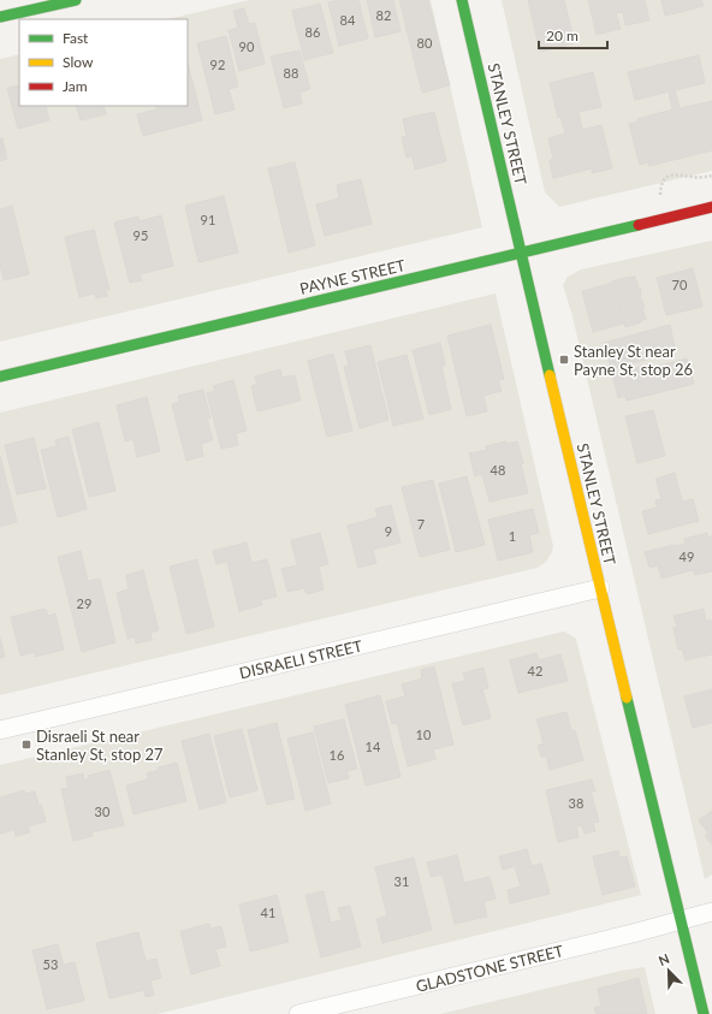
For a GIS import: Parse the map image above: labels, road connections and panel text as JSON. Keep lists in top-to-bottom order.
{
  "streets": {
    "street": [
      "STANLEY STREET",
      "PAYNE STREET",
      "DISRAELI STREET",
      "GLADSTONE STREET"
    ]
  },
  "crossings": [
    ["STANLEY STREET", "PAYNE STREET"],
    ["STANLEY STREET", "DISRAELI STREET"],
    ["STANLEY STREET", "GLADSTONE STREET"]
  ],
  "places": {
    "transit": ["Stanley St near Payne St, stop 26", "Disraeli St near Stanley St, stop 27"]
  },
  "house_numbers": [
    "82",
    "84",
    "86",
    "80",
    "90",
    "92",
    "88",
    "91",
    "95",
    "70",
    "48",
    "7",
    "9",
    "1",
    "49",
    "29",
    "42",
    "10",
    "14",
    "16",
    "38",
    "30",
    "31",
    "41",
    "53"
  ],
  "legend": ["Fast", "Slow", "Jam"],
  "scale_bar": "20 m",
  "north": "top left"
}
